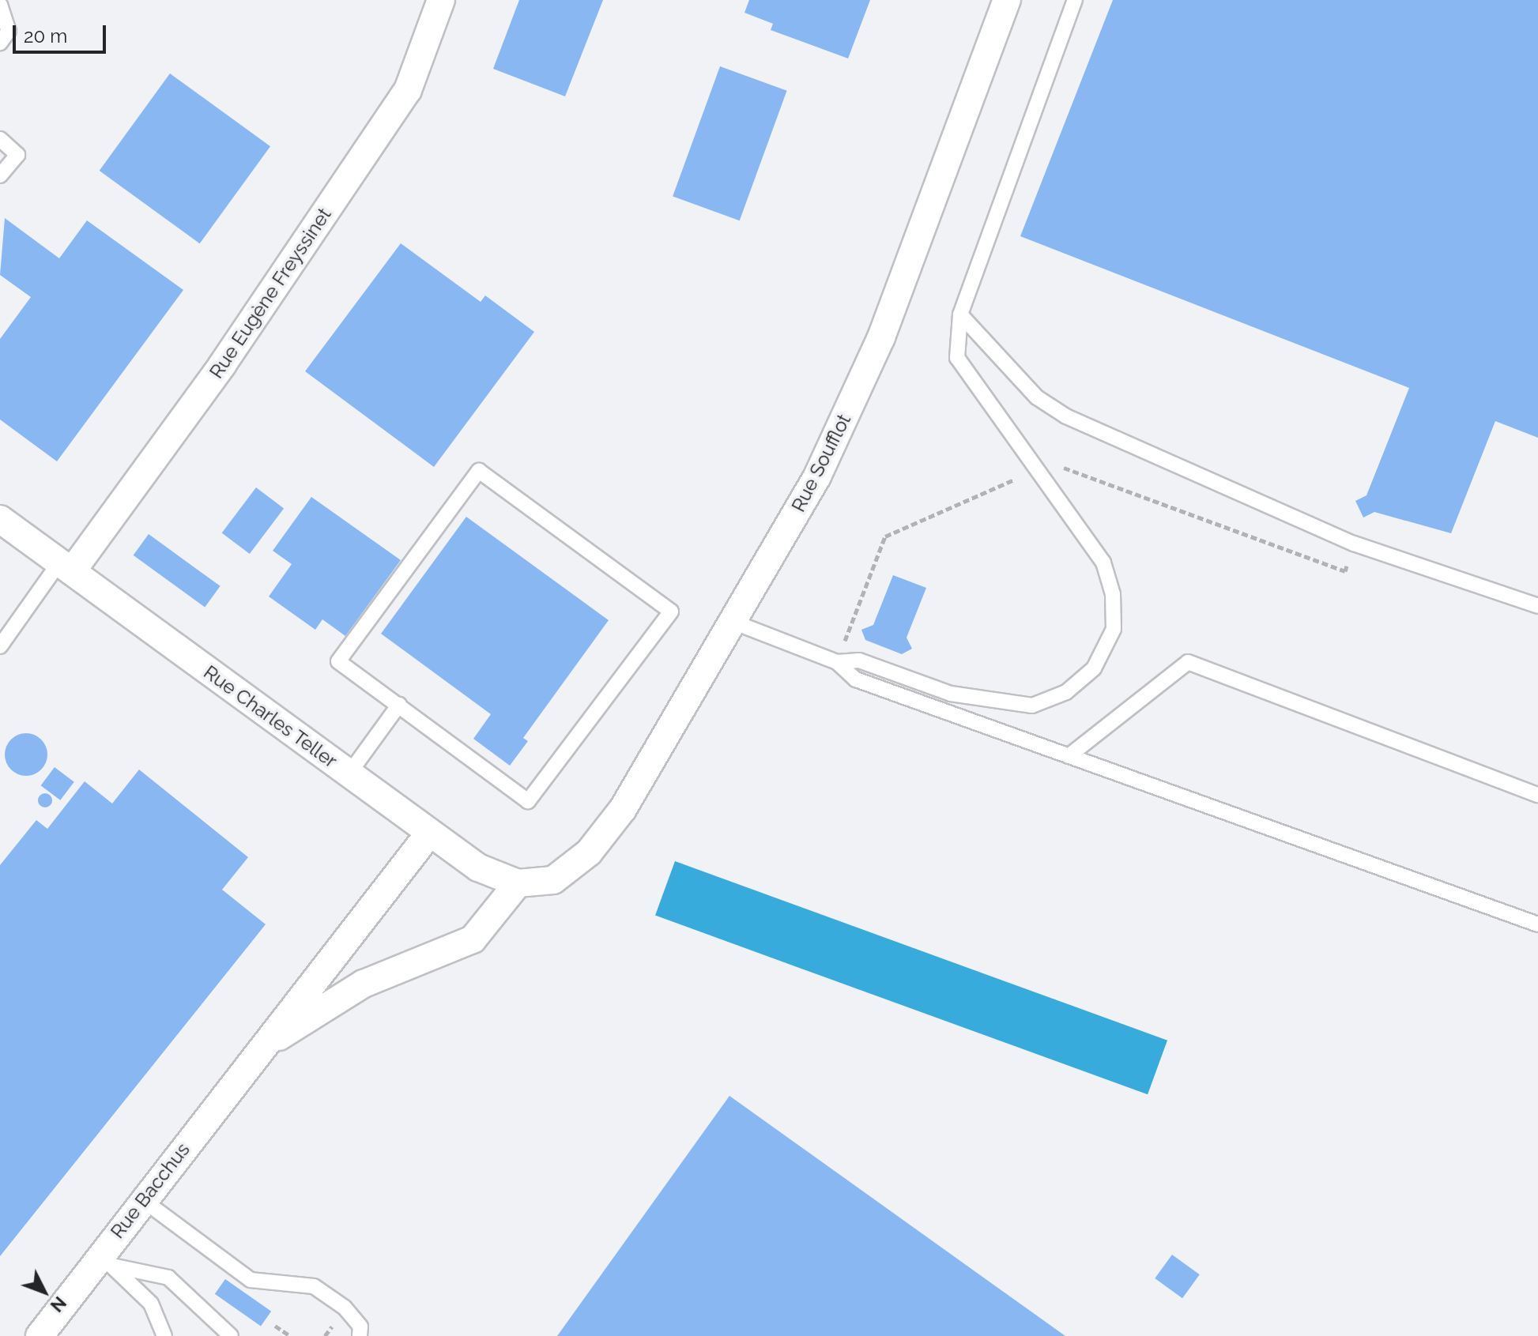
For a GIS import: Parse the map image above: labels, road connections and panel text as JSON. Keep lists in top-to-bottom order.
{
  "streets": {
    "street": [
      "Rue Eugène Freyssinet",
      "Rue Soufflot",
      "Rue Charles Teller",
      "Rue Bacchus"
    ]
  },
  "crossings": [
    ["Rue Eugène Freyssinet", "Rue Charles Teller"],
    ["Rue Soufflot", "Rue Charles Teller"],
    ["Rue Charles Teller", "Rue Bacchus"]
  ],
  "scale_bar": "20 m",
  "north": "bottom right"
}
